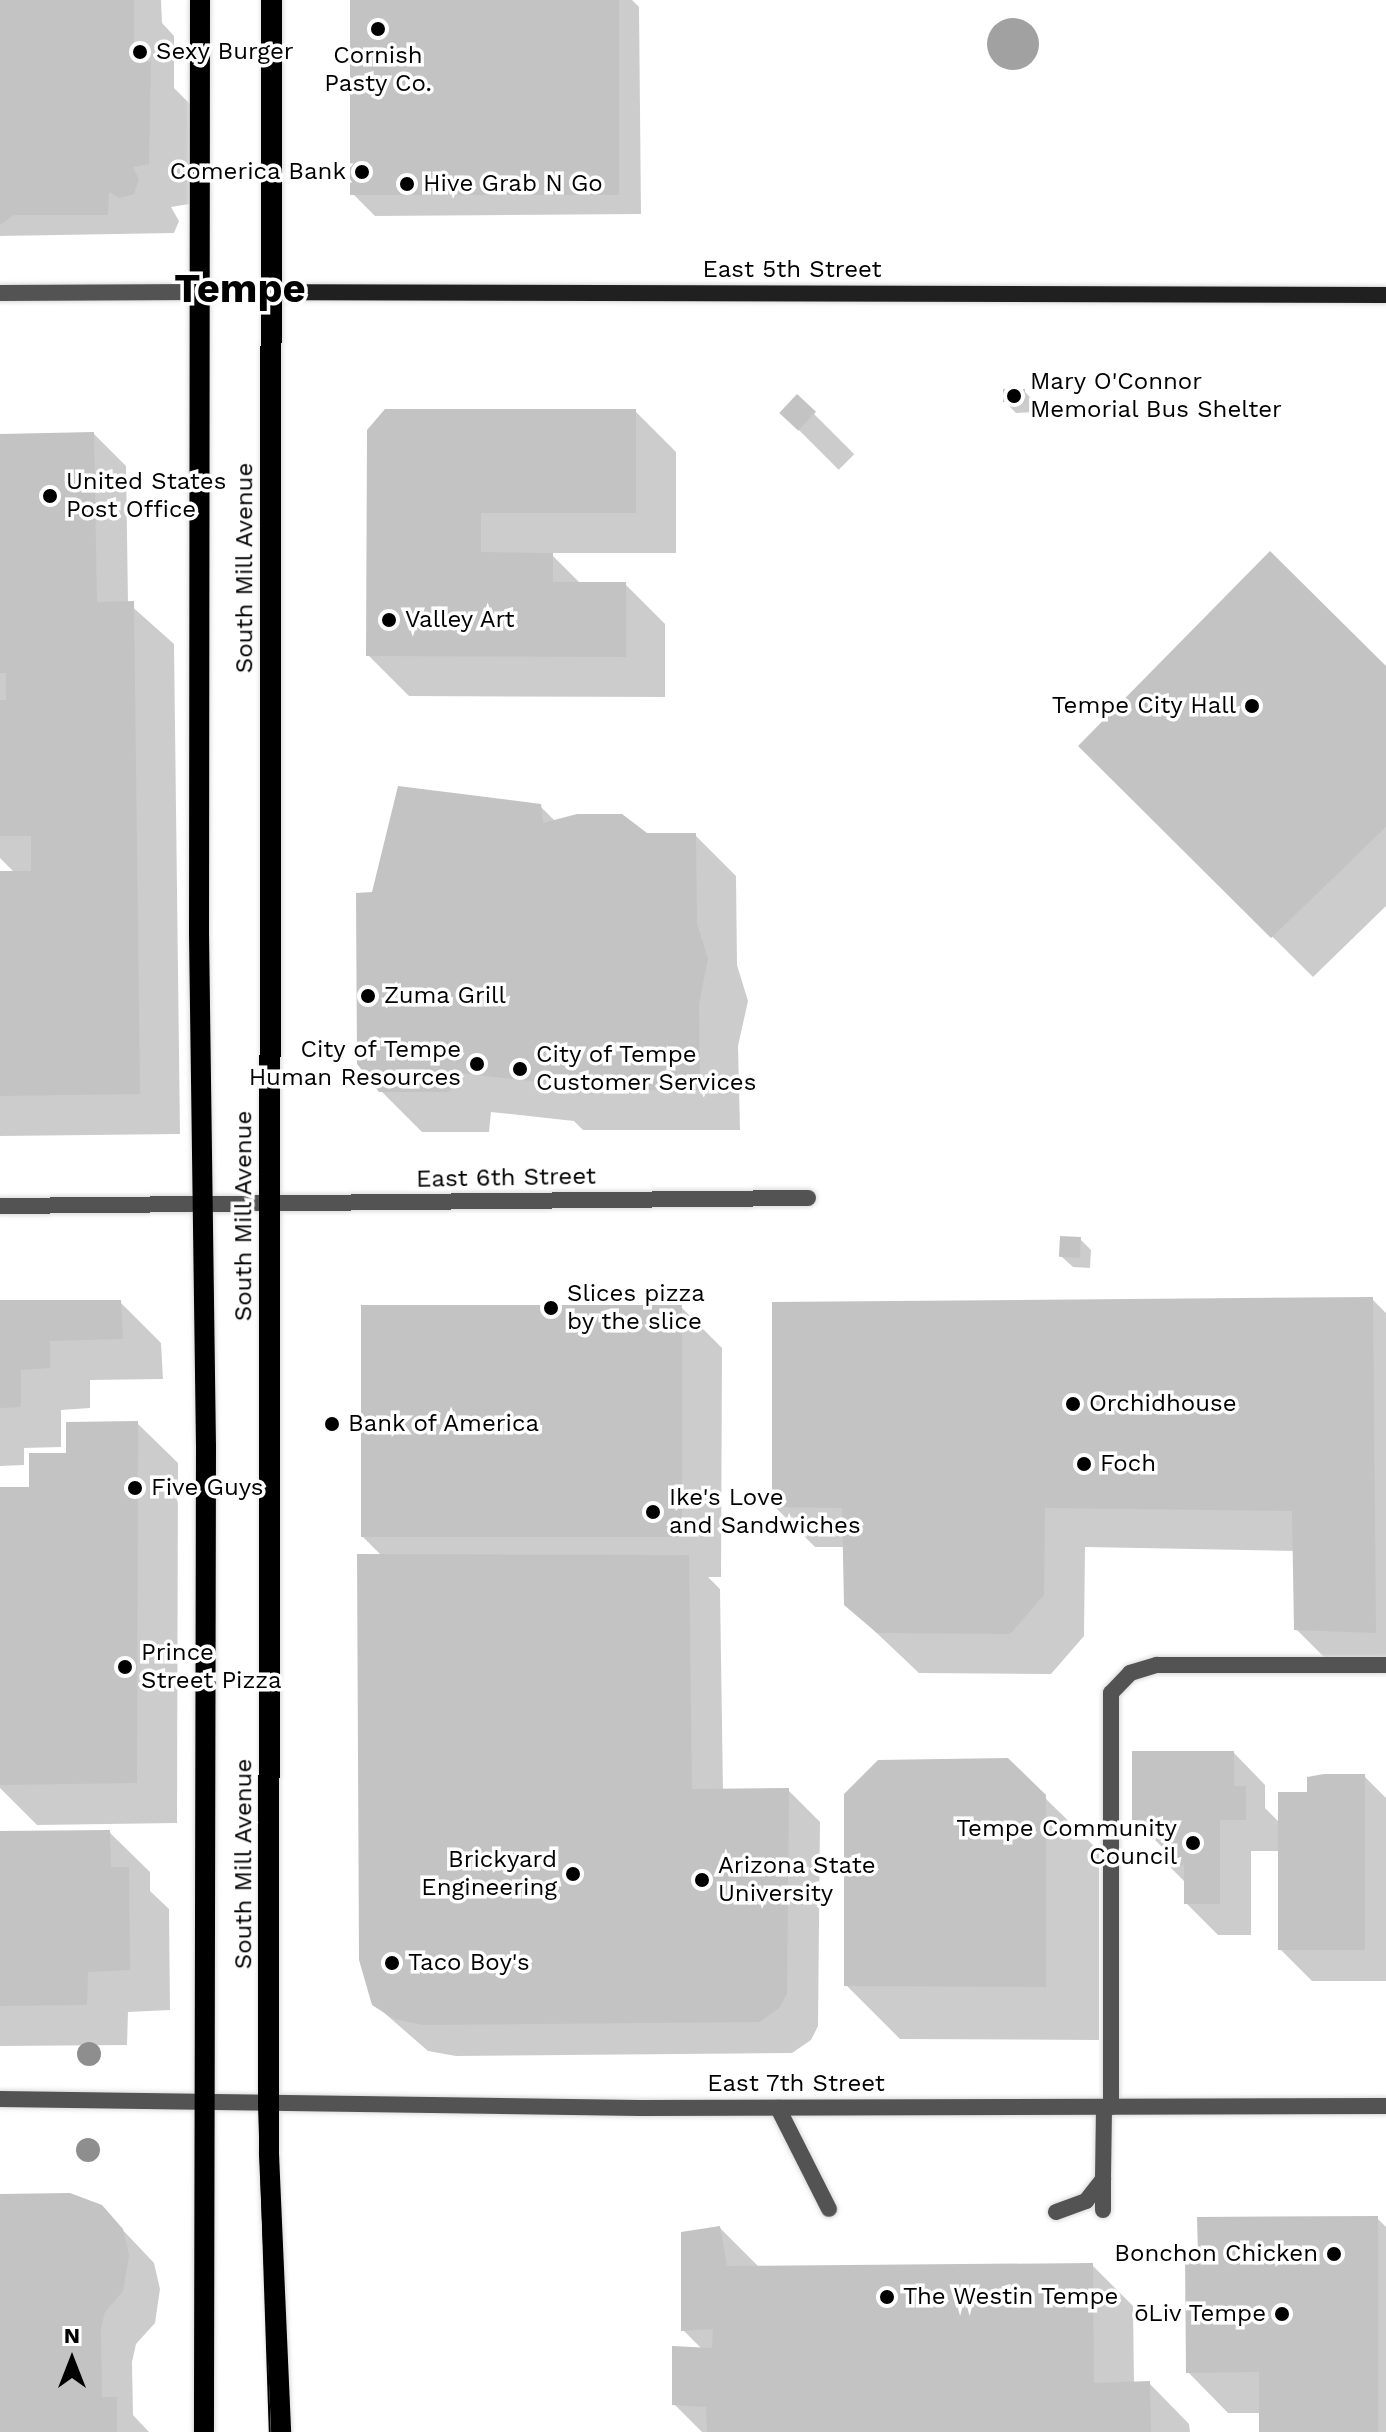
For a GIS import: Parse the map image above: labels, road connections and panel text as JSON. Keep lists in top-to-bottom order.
{
  "streets": {
    "main road": ["South Mill Avenue"],
    "street": ["East 5th Street", "East 6th Street", "East 7th Street"]
  },
  "crossings": [
    ["East 5th Street", "South Mill Avenue"],
    ["South Mill Avenue", "East 6th Street"],
    ["South Mill Avenue", "East 7th Street"]
  ],
  "districts": ["Tempe"],
  "places": [
    "Cornish Pasty Co.",
    "Sexy Burger",
    "Comerica Bank",
    "Hive Grab N Go",
    "Mary O'Connor Memorial Bus Shelter",
    "United States Post Office",
    "Valley Art",
    "Tempe City Hall",
    "Zuma Grill",
    "City of Tempe Human Resources",
    "City of Tempe Customer Services",
    "Slices pizza by the slice",
    "Orchidhouse",
    "Bank of America",
    "Foch",
    "Five Guys",
    "Ike's Love and Sandwiches",
    "Prince Street Pizza",
    "Tempe Community Council",
    "Brickyard Engineering",
    "Arizona State University",
    "Taco Boy's",
    "Bonchon Chicken",
    "The Westin Tempe",
    "ōLiv Tempe"
  ],
  "north": "top"
}
